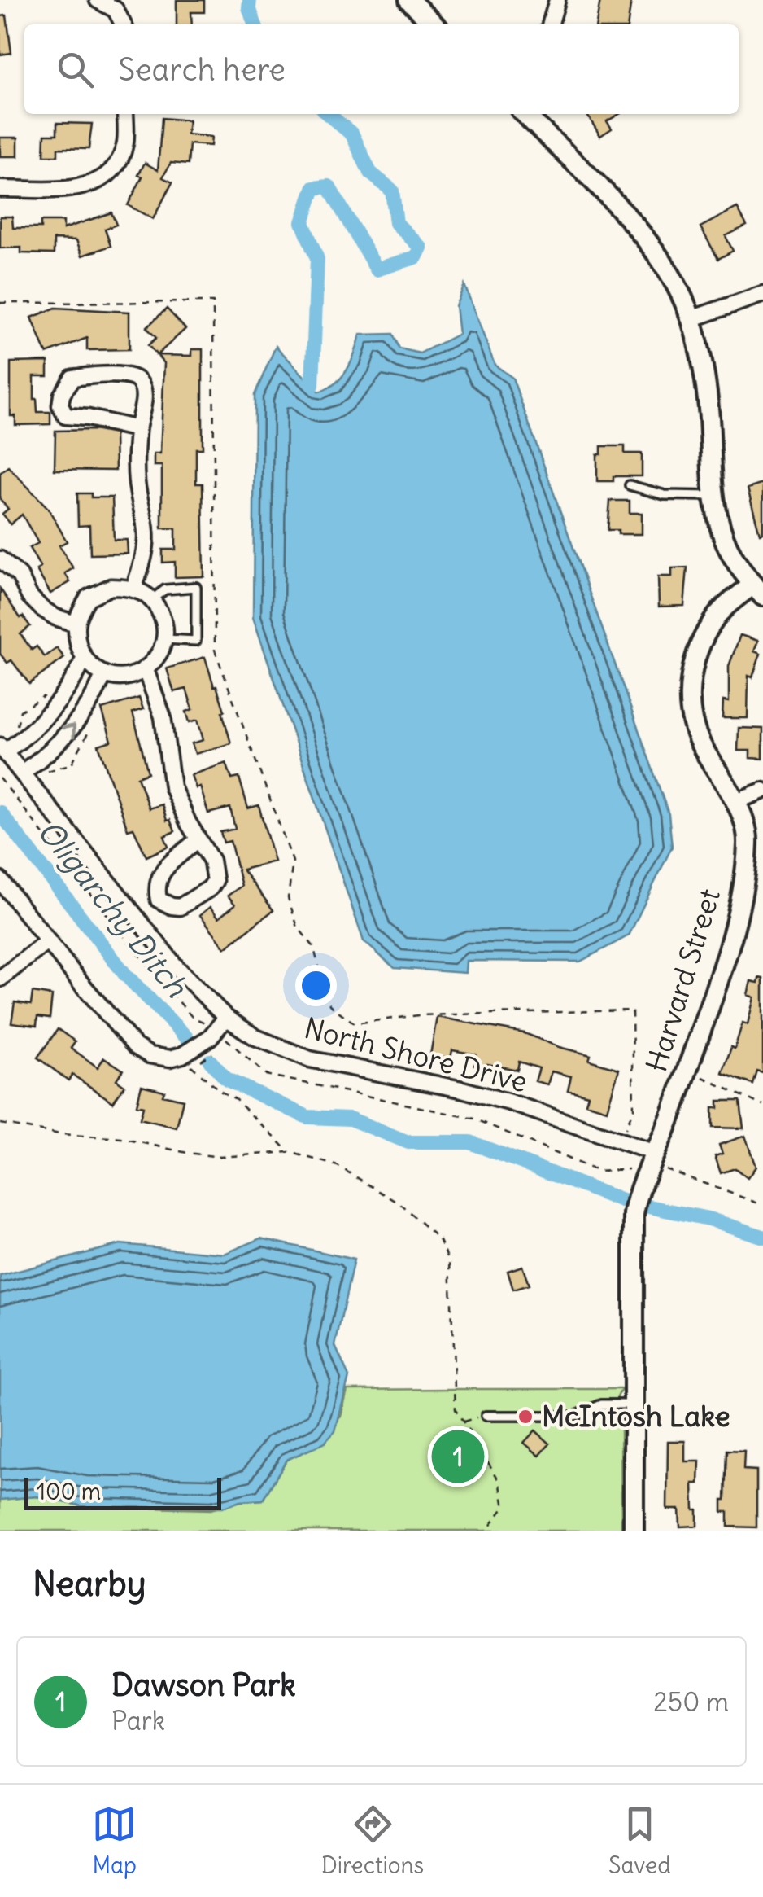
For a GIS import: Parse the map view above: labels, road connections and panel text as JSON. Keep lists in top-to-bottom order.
{
  "streets": {
    "street": ["Harvard Street", "North Shore Drive"]
  },
  "crossings": [
    ["Harvard Street", "North Shore Drive"]
  ],
  "water": ["Oligarchy Ditch"],
  "places": ["McIntosh Lake"],
  "scale_bar": "100 m",
  "page": {
    "search": "Search here",
    "pins": "1",
    "scale": "100 m",
    "heading": "Nearby",
    "list": [
      {
        "mark": "1",
        "name": "Dawson Park",
        "note": "Park",
        "value": "250 m"
      }
    ],
    "nav": ["Map", "Directions", "Saved"]
  }
}
